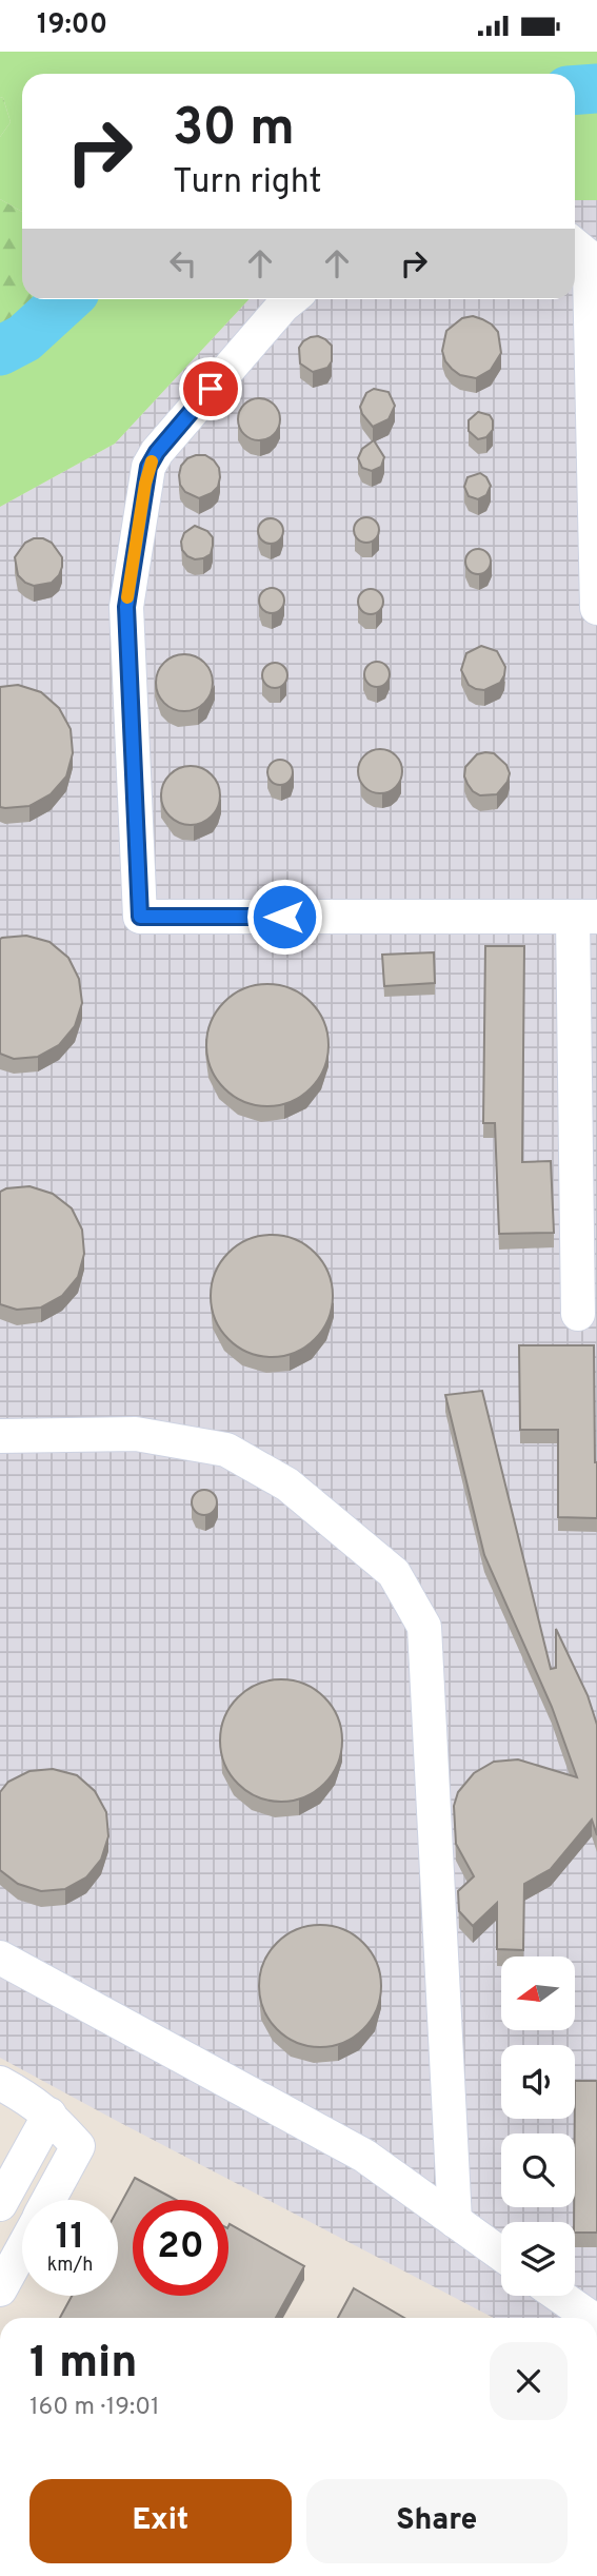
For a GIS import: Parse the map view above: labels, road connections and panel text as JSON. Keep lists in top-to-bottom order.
{
  "north": "left",
  "page": {
    "status": "19:00",
    "turn": ["30 m", "Turn right"],
    "speed": "11 km/h",
    "limit": "20",
    "heading": ["1 min", "160 m · 19:01"],
    "buttons": ["Exit", "Share"]
  }
}
